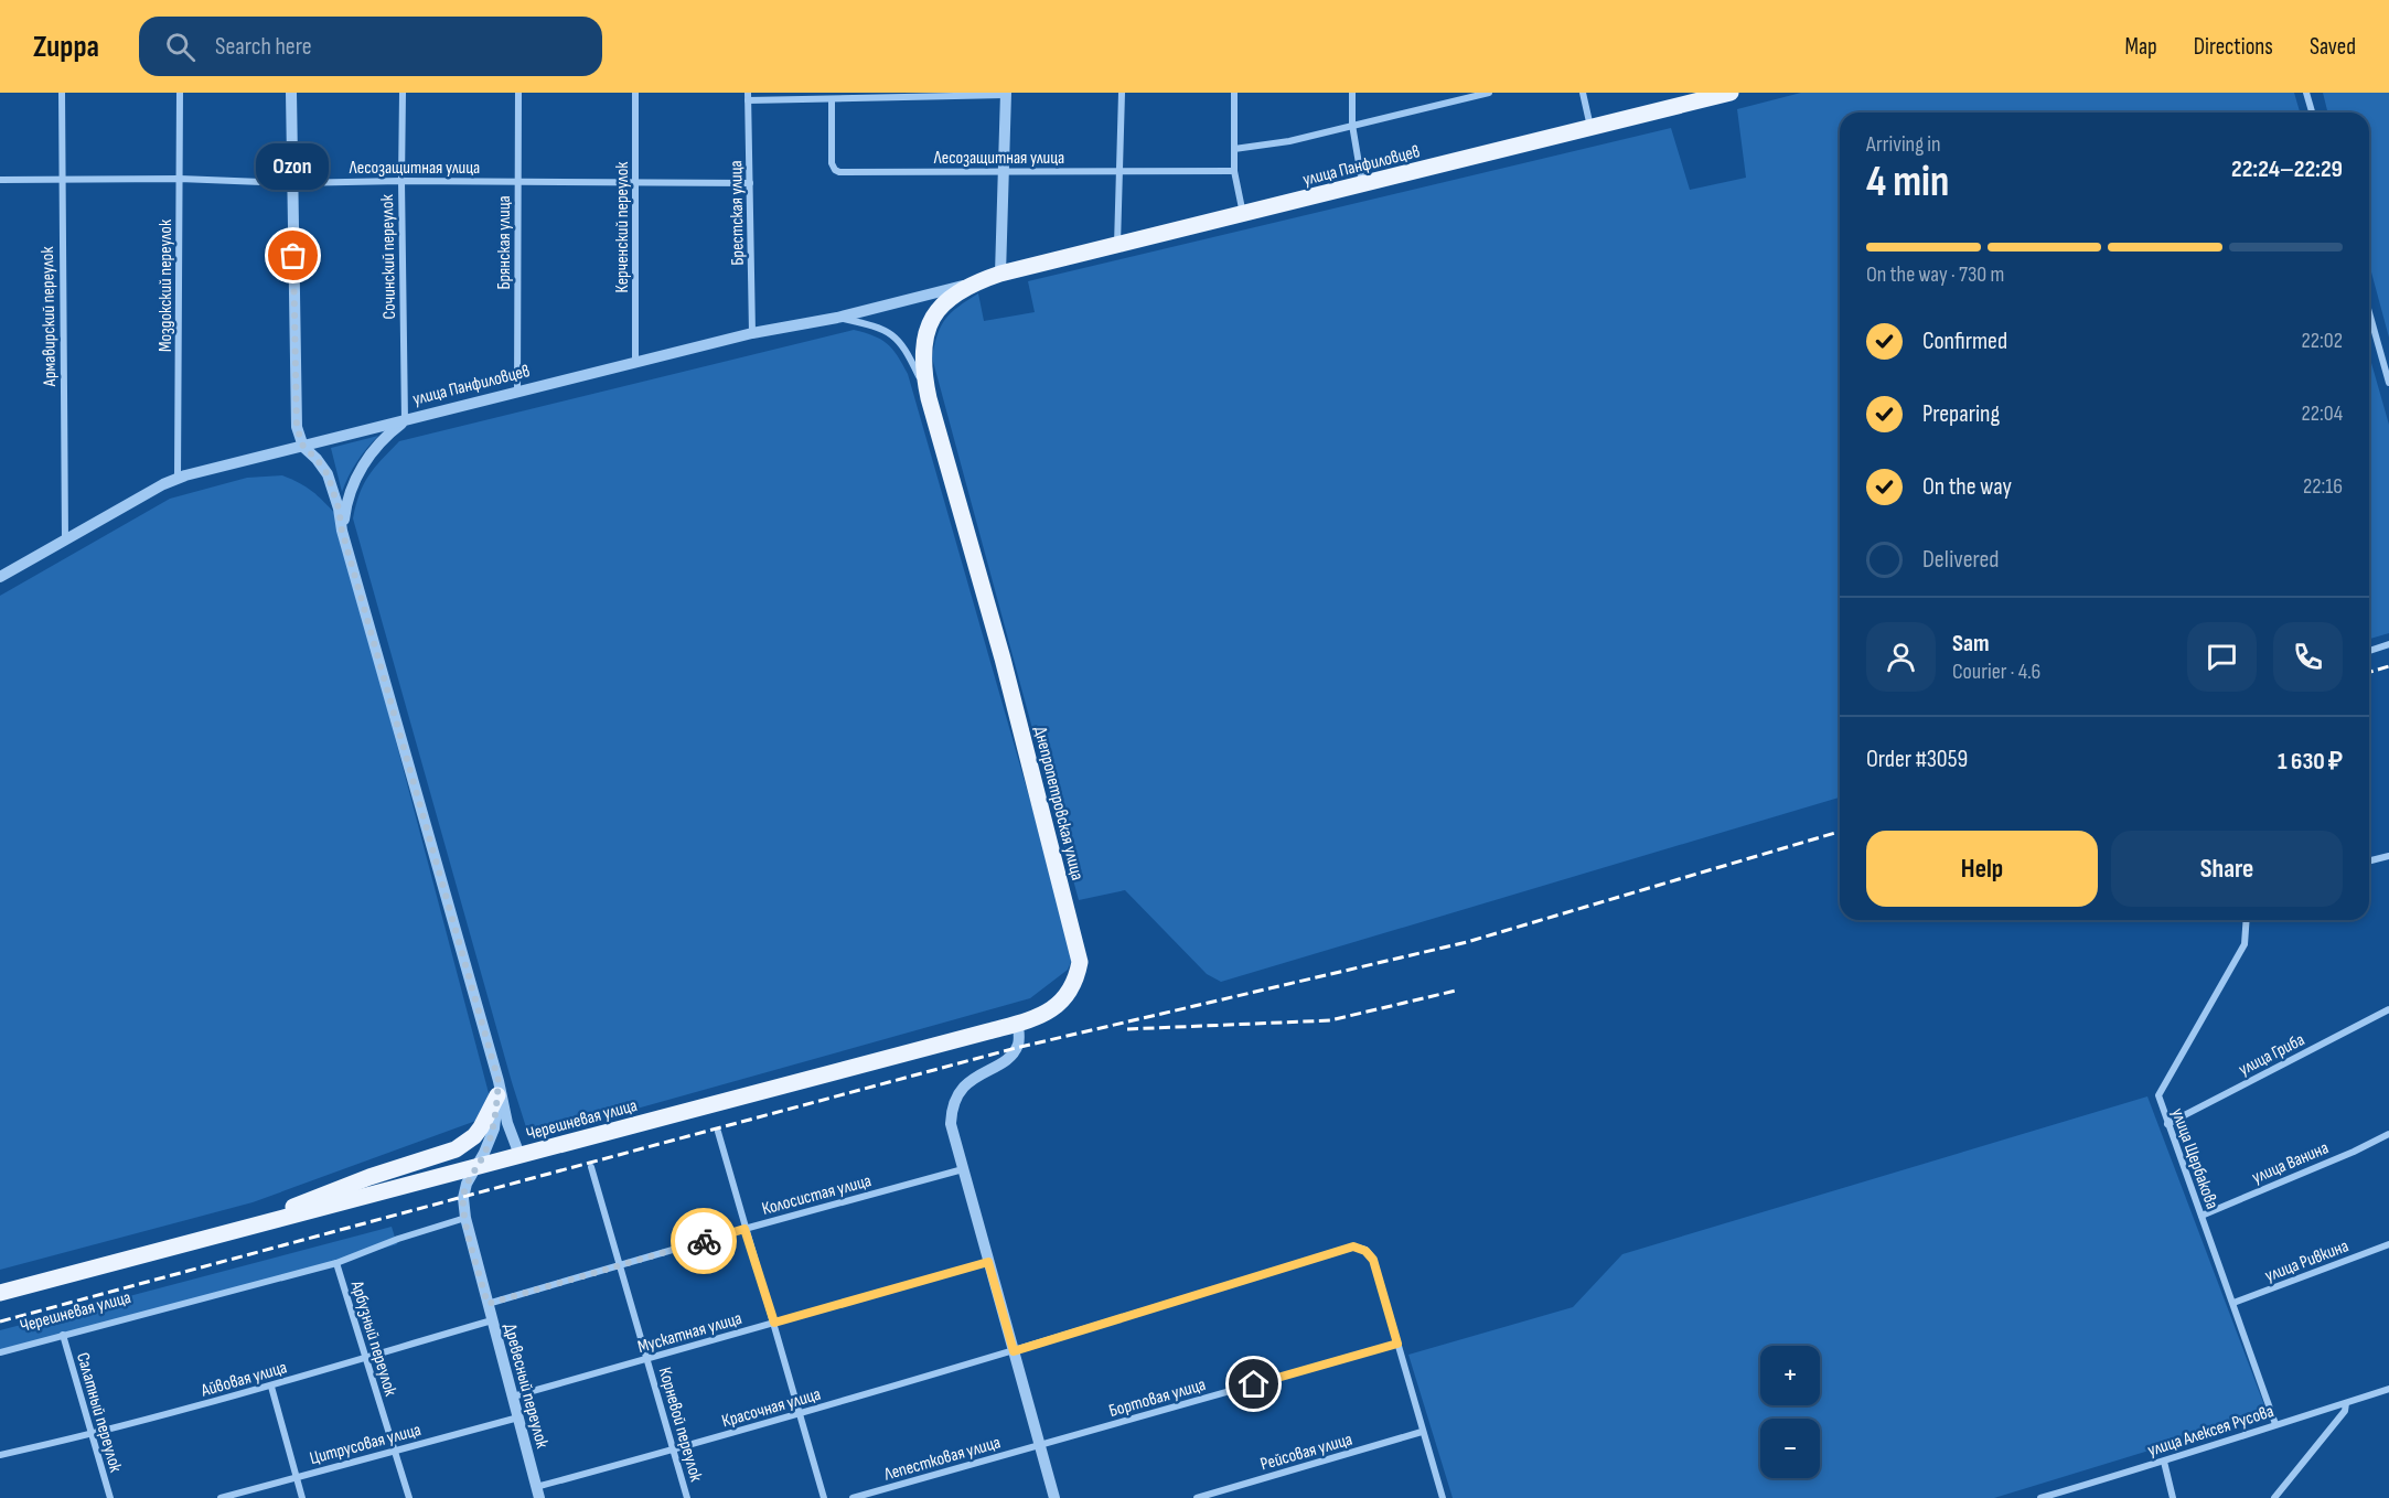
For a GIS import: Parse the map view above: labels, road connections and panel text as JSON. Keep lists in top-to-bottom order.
{
  "streets": {
    "main road": ["улица Панфиловцев", "Днепропетровская улица", "Черешневая улица"],
    "street": [
      "Лесозащитная улица",
      "Брестская улица",
      "Керченский переулок",
      "Брянская улица",
      "Сочинский переулок",
      "Моздокский переулок",
      "Армавирский переулок",
      "улица Гриба",
      "улица Щербакова",
      "улица Ванина",
      "Колосистая улица",
      "улица Ривкина",
      "Мускатная улица",
      "Арбузный переулок",
      "Айвовая улица",
      "Древесный переулок",
      "Бортовая улица",
      "Красочная улица",
      "Салатный переулок",
      "Корневой переулок",
      "улица Алексея Русова",
      "Цитрусовая улица",
      "Рейсовая улица",
      "Лепестковая улица"
    ]
  },
  "crossings": [
    ["Лесозащитная улица", "Брестская улица"],
    ["Лесозащитная улица", "Керченский переулок"],
    ["Лесозащитная улица", "Брянская улица"],
    ["Лесозащитная улица", "Сочинский переулок"],
    ["Лесозащитная улица", "Моздокский переулок"],
    ["Лесозащитная улица", "Армавирский переулок"],
    ["улица Панфиловцев", "Брестская улица"],
    ["улица Панфиловцев", "Керченский переулок"],
    ["улица Панфиловцев", "Брянская улица"],
    ["улица Панфиловцев", "Сочинский переулок"],
    ["улица Панфиловцев", "Моздокский переулок"],
    ["улица Панфиловцев", "Армавирский переулок"],
    ["улица Панфиловцев", "Днепропетровская улица"],
    ["Днепропетровская улица", "Черешневая улица"],
    ["улица Гриба", "улица Щербакова"],
    ["Черешневая улица", "Арбузный переулок"],
    ["Черешневая улица", "Древесный переулок"],
    ["Черешневая улица", "Салатный переулок"],
    ["улица Щербакова", "улица Ванина"],
    ["улица Щербакова", "улица Ривкина"],
    ["улица Щербакова", "улица Алексея Русова"],
    ["Колосистая улица", "Древесный переулок"],
    ["Колосистая улица", "Корневой переулок"],
    ["Мускатная улица", "Древесный переулок"],
    ["Мускатная улица", "Корневой переулок"],
    ["Арбузный переулок", "Айвовая улица"],
    ["Арбузный переулок", "Цитрусовая улица"],
    ["Айвовая улица", "Древесный переулок"],
    ["Айвовая улица", "Салатный переулок"],
    ["Древесный переулок", "Красочная улица"],
    ["Древесный переулок", "Цитрусовая улица"],
    ["Бортовая улица", "Красочная улица"],
    ["Бортовая улица", "Лепестковая улица"],
    ["Красочная улица", "Корневой переулок"]
  ],
  "places": ["Ozon"],
  "page": {
    "header": "Zuppa",
    "search": "Search here",
    "nav": ["Map", "Directions", "Saved"],
    "heading": ["4 min", "Arriving in", "22:24–22:29"],
    "panel": [
      "Sam",
      "Courier · 4.6",
      "Order #3059",
      "1 630 ₽"
    ],
    "bubble": "Ozon",
    "bar": "On the way · 730 m",
    "list": [
      ["Confirmed", "22:02"],
      ["Preparing", "22:04"],
      ["On the way", "22:16"],
      "Delivered"
    ],
    "buttons": ["Help", "Share"],
    "map_buttons": ["+", "−"]
  }
}
